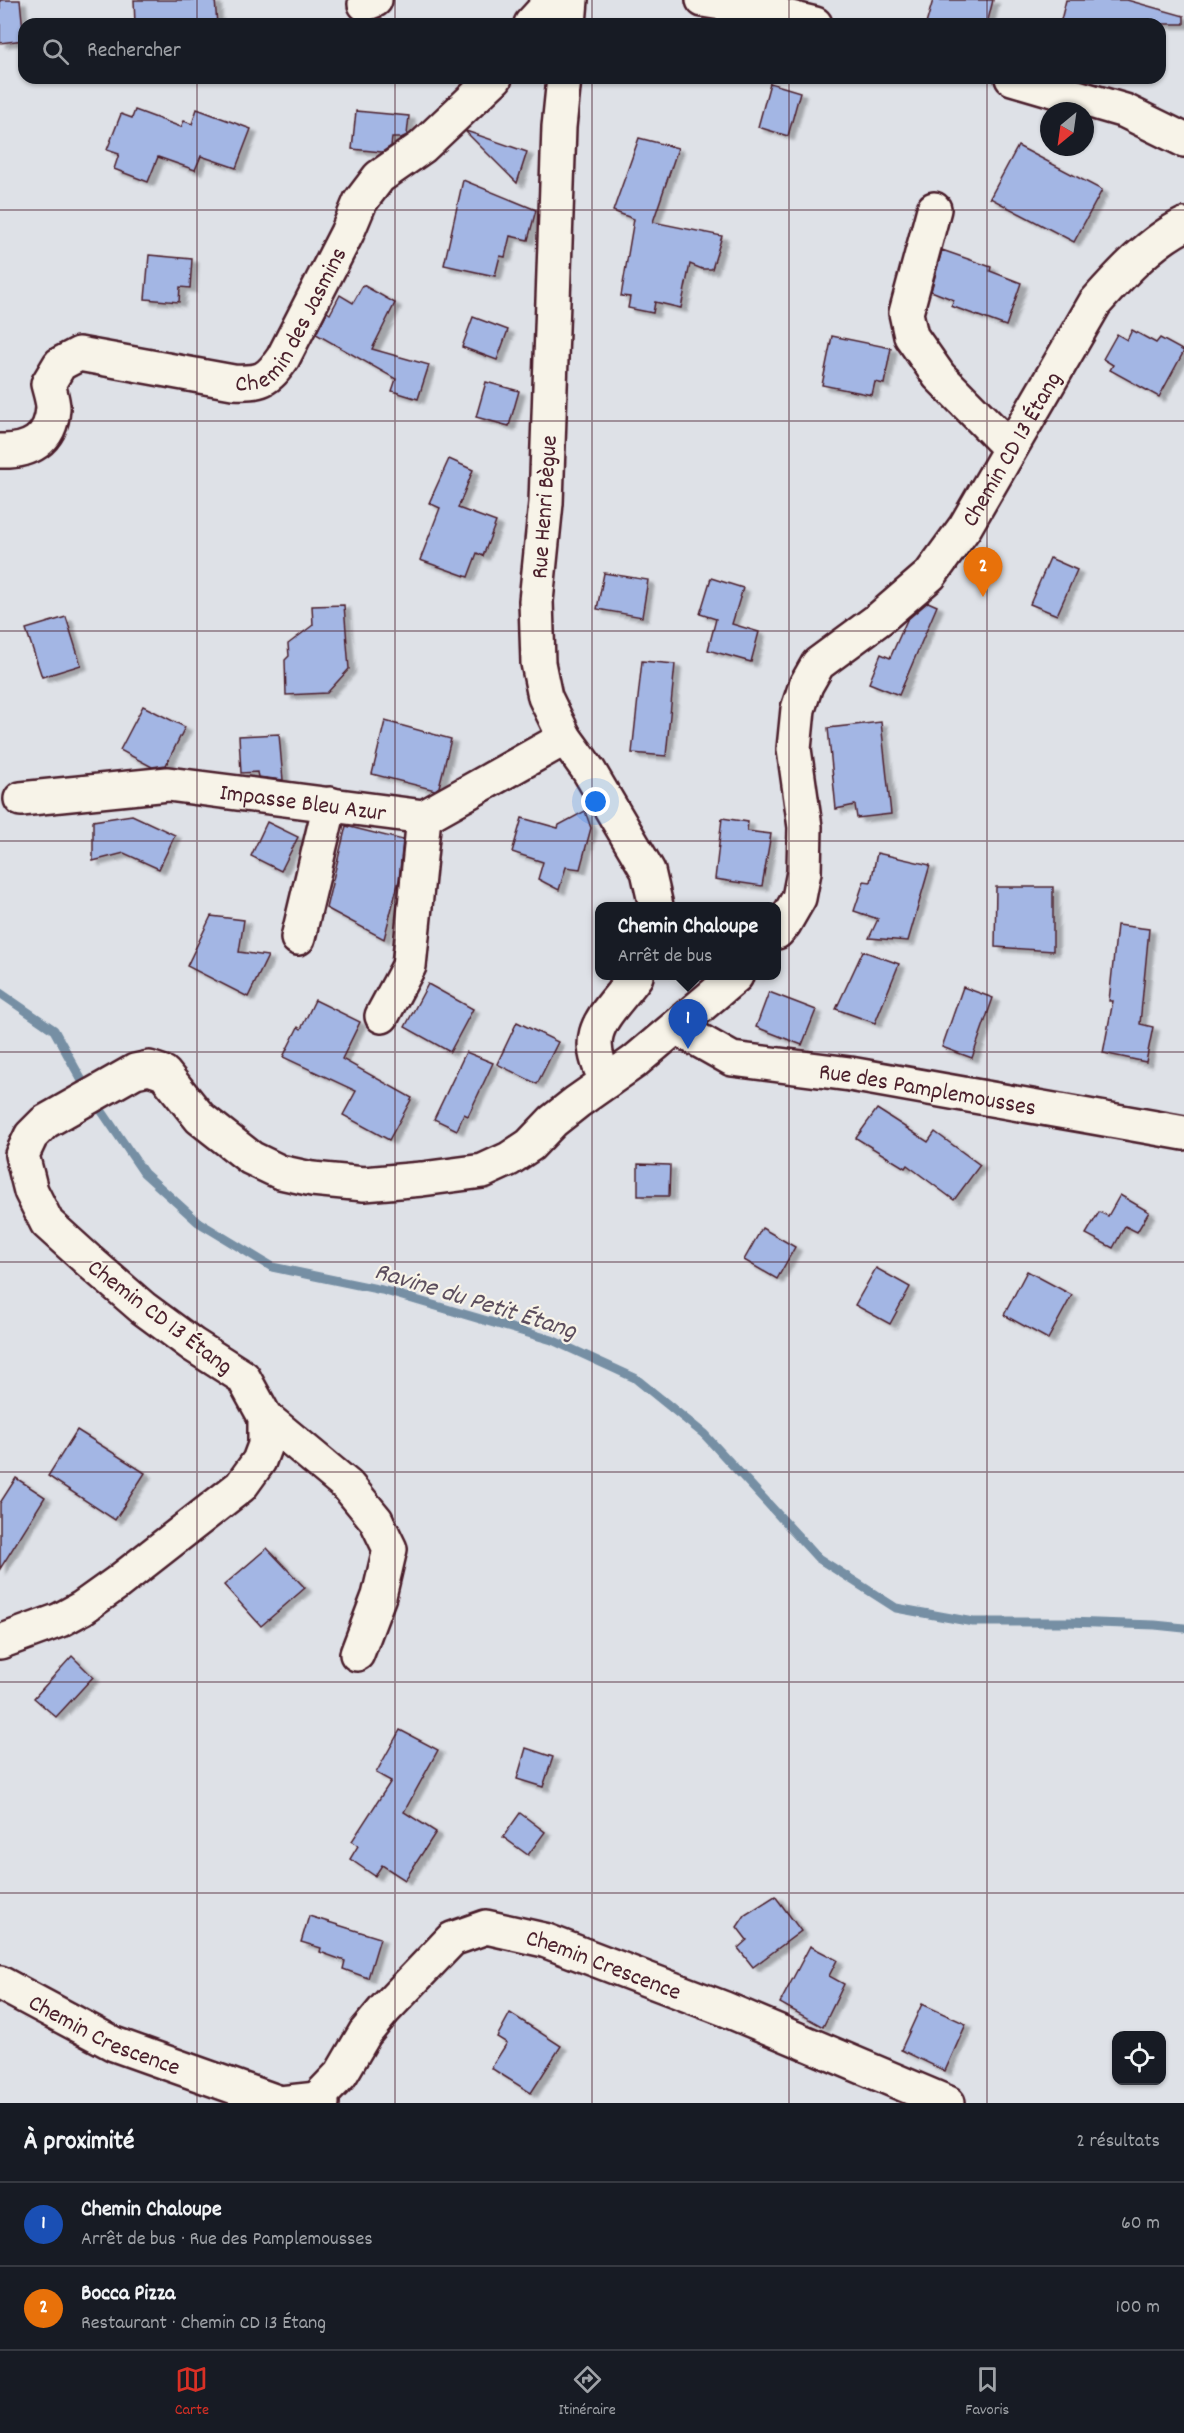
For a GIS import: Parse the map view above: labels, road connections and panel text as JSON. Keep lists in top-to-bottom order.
{
  "streets": {
    "street": [
      "Chemin des Jasmins",
      "Chemin CD 13 Étang",
      "Rue Henri Bègue",
      "Impasse Bleu Azur",
      "Rue des Pamplemousses",
      "Chemin Crescence"
    ]
  },
  "water": ["Ravine du Petit Étang"],
  "north": "bottom left",
  "page": {
    "search": "Rechercher",
    "pins": ["2", "1"],
    "popup": ["Chemin Chaloupe", "Arrêt de bus"],
    "heading": ["À proximité", "2 résultats"],
    "list": [
      {
        "mark": "1",
        "name": "Chemin Chaloupe",
        "note": "Arrêt de bus · Rue des Pamplemousses",
        "value": "60 m"
      },
      {
        "mark": "2",
        "name": "Bocca Pizza",
        "note": "Restaurant · Chemin CD 13 Étang",
        "value": "100 m"
      }
    ],
    "nav": ["Carte", "Itinéraire", "Favoris"]
  }
}
